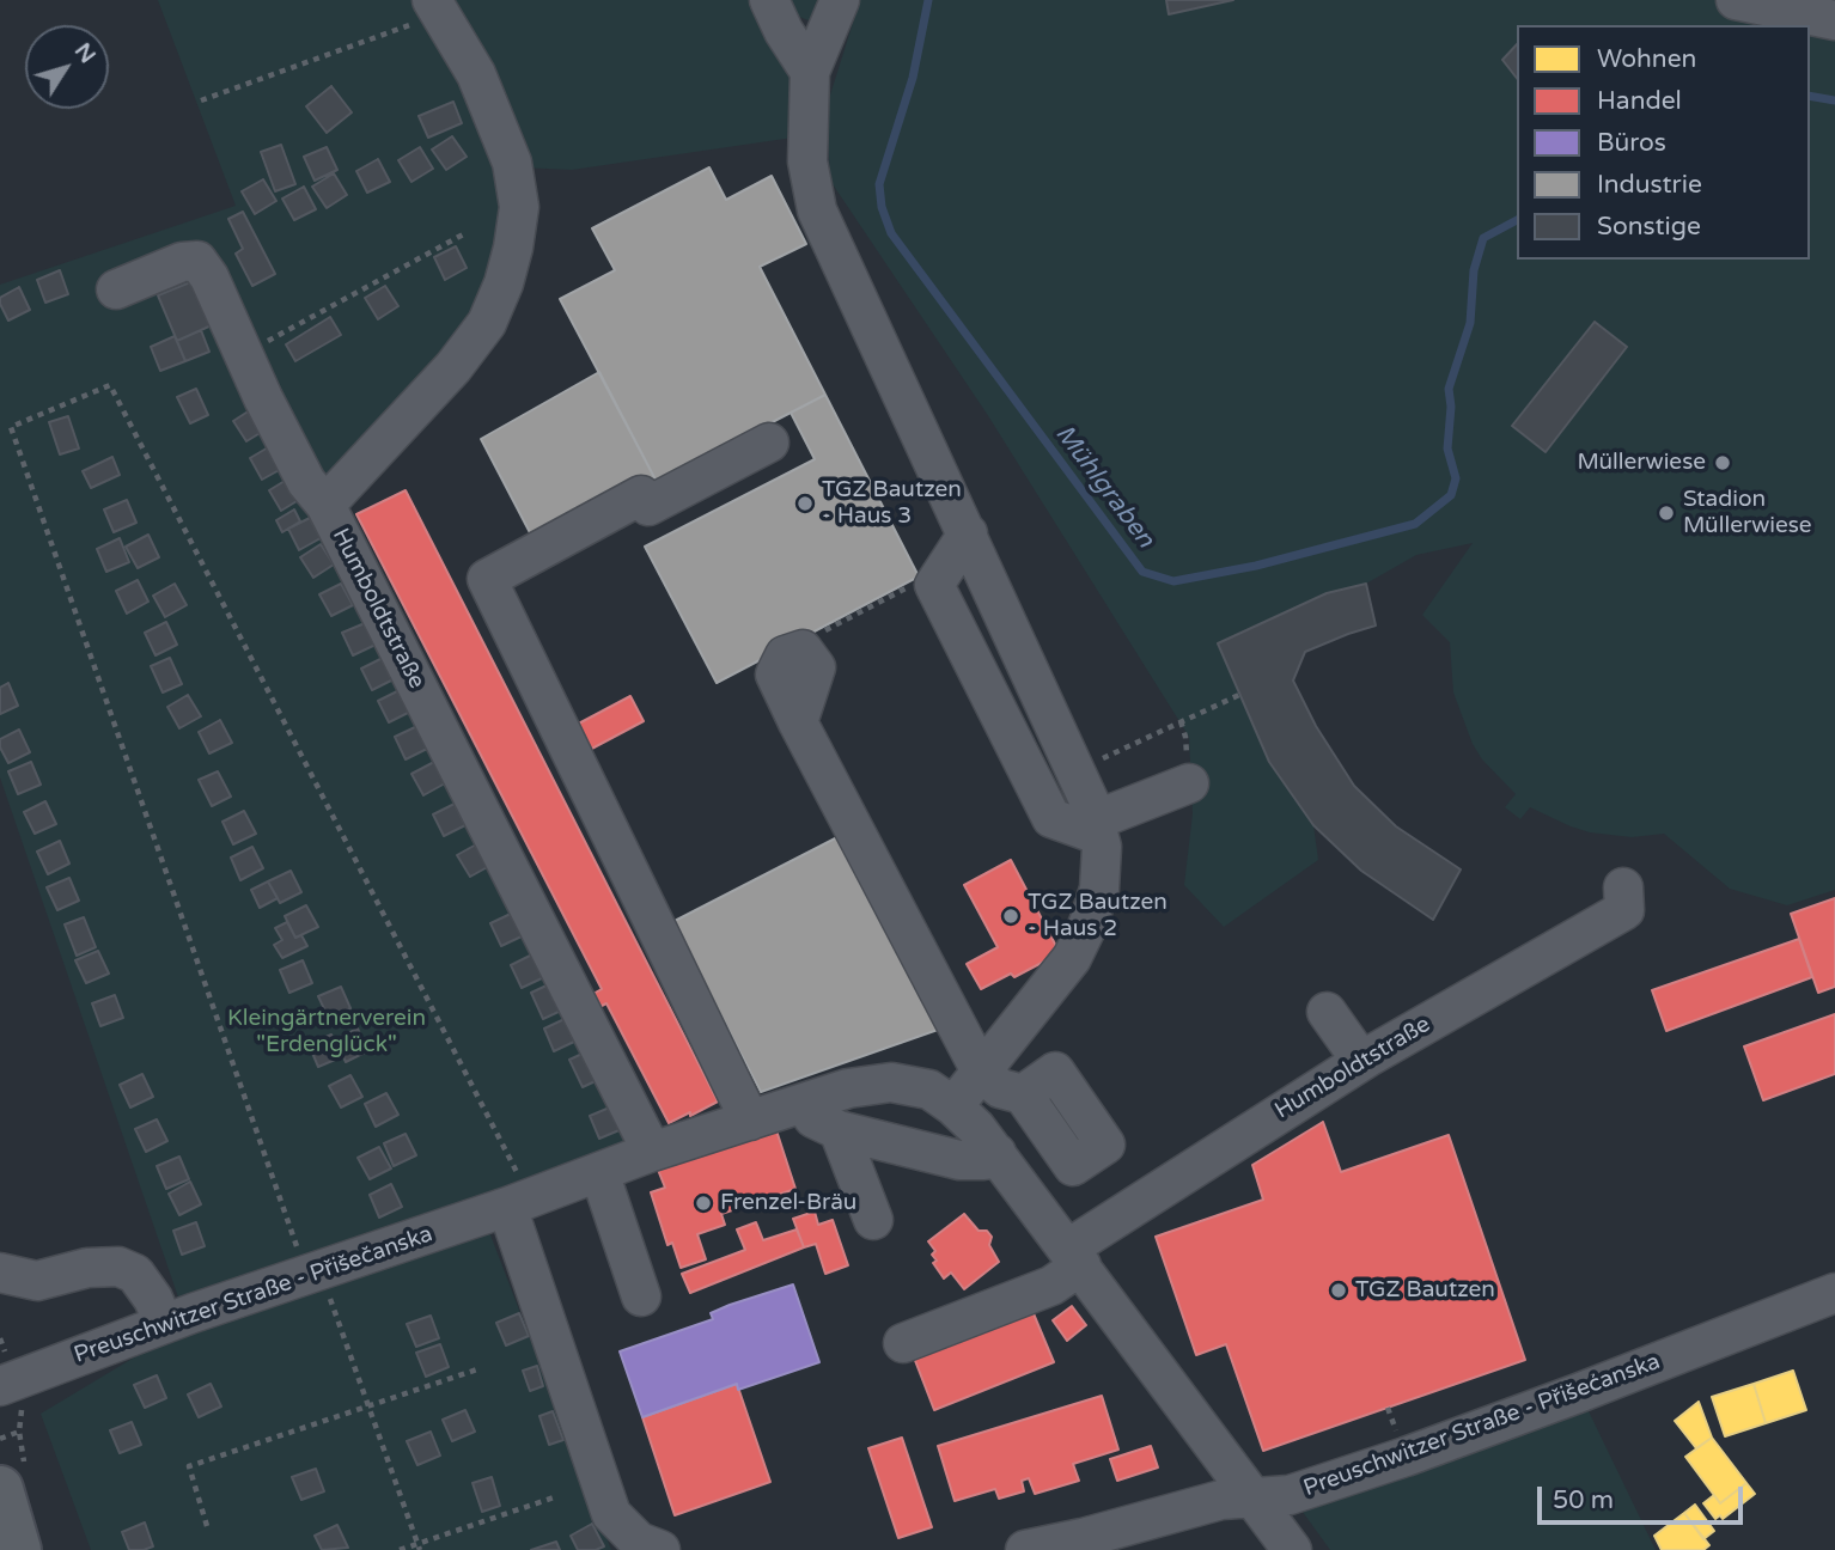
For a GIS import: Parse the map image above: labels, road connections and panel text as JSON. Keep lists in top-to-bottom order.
{
  "streets": {
    "street": ["Humboldtstraße", "Preuschwitzer Straße - Přišečanska", "Preuschwitzer Straße - Přišećanska"]
  },
  "water": ["Mühlgraben"],
  "parks": ["Kleingärtnerverein \"Erdenglück\""],
  "places": [
    "Müllerwiese",
    "TGZ Bautzen - Haus 3",
    "Stadion Müllerwiese",
    "TGZ Bautzen - Haus 2",
    "Frenzel-Bräu",
    "TGZ Bautzen"
  ],
  "legend": [
    "Wohnen",
    "Handel",
    "Büros",
    "Industrie",
    "Sonstige"
  ],
  "scale_bar": "50 m",
  "north": "top right"
}
